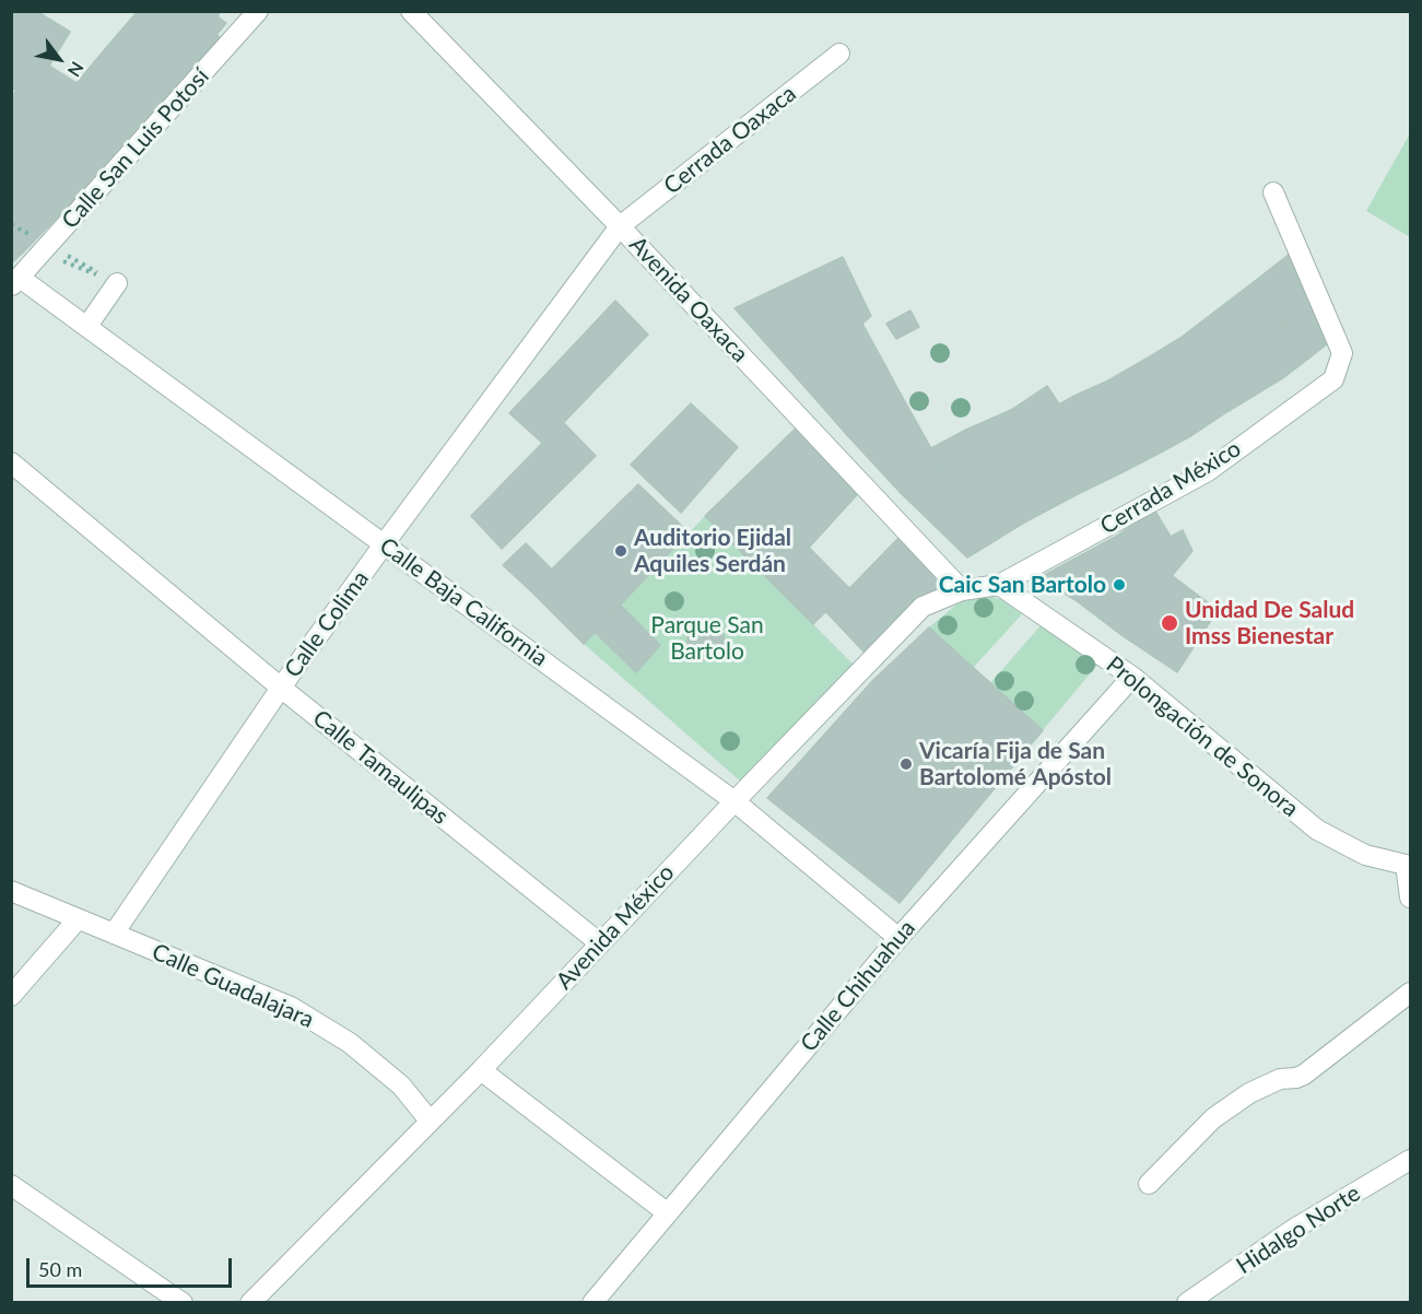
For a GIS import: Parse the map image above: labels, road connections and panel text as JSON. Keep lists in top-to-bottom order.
{
  "streets": {
    "street": [
      "Cerrada Oaxaca",
      "Calle San Luis Potosí",
      "Avenida Oaxaca",
      "Cerrada México",
      "Calle Baja California",
      "Calle Colima",
      "Prolongación de Sonora",
      "Calle Tamaulipas",
      "Avenida México",
      "Calle Guadalajara",
      "Calle Chihuahua",
      "Hidalgo Norte"
    ]
  },
  "crossings": [
    ["Cerrada Oaxaca", "Avenida Oaxaca"],
    ["Cerrada Oaxaca", "Calle Colima"],
    ["Calle San Luis Potosí", "Calle Baja California"],
    ["Avenida Oaxaca", "Calle Colima"],
    ["Avenida Oaxaca", "Avenida México"],
    ["Cerrada México", "Prolongación de Sonora"],
    ["Cerrada México", "Avenida México"],
    ["Calle Baja California", "Calle Colima"],
    ["Calle Baja California", "Avenida México"],
    ["Calle Baja California", "Calle Chihuahua"],
    ["Calle Colima", "Calle Tamaulipas"],
    ["Calle Colima", "Calle Guadalajara"],
    ["Prolongación de Sonora", "Avenida México"],
    ["Prolongación de Sonora", "Calle Chihuahua"],
    ["Calle Tamaulipas", "Avenida México"],
    ["Avenida México", "Calle Guadalajara"]
  ],
  "parks": ["Parque San Bartolo"],
  "places": [
    "Auditorio Ejidal Aquiles Serdán",
    "Caic San Bartolo",
    "Unidad De Salud Imss Bienestar",
    "Vicaría Fija de San Bartolomé Apóstol"
  ],
  "scale_bar": "50 m",
  "north": "bottom right"
}
